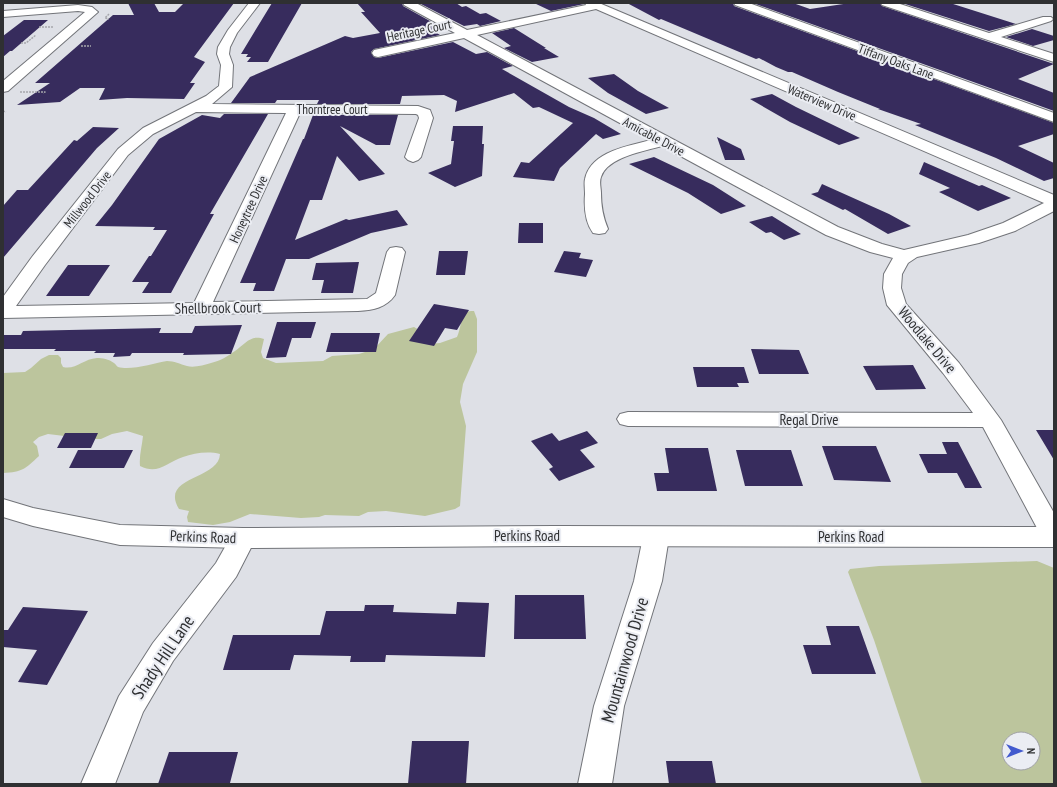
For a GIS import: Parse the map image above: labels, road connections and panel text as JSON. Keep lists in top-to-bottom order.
{
  "streets": {
    "street": [
      "Heritage Court",
      "Tiffany Oaks Lane",
      "Waterview Drive",
      "Thorntree Court",
      "Amicable Drive",
      "Millwood Drive",
      "Honeytree Drive",
      "Shellbrook Court",
      "Woodlake Drive",
      "Regal Drive",
      "Perkins Road",
      "Shady Hill Lane",
      "Mountainwood Drive"
    ]
  },
  "crossings": [
    ["Heritage Court", "Waterview Drive"],
    ["Heritage Court", "Amicable Drive"],
    ["Thorntree Court", "Millwood Drive"],
    ["Thorntree Court", "Honeytree Drive"],
    ["Amicable Drive", "Woodlake Drive"],
    ["Millwood Drive", "Shellbrook Court"],
    ["Honeytree Drive", "Shellbrook Court"],
    ["Woodlake Drive", "Regal Drive"],
    ["Woodlake Drive", "Perkins Road"],
    ["Perkins Road", "Shady Hill Lane"],
    ["Perkins Road", "Mountainwood Drive"]
  ],
  "north": "right"
}
